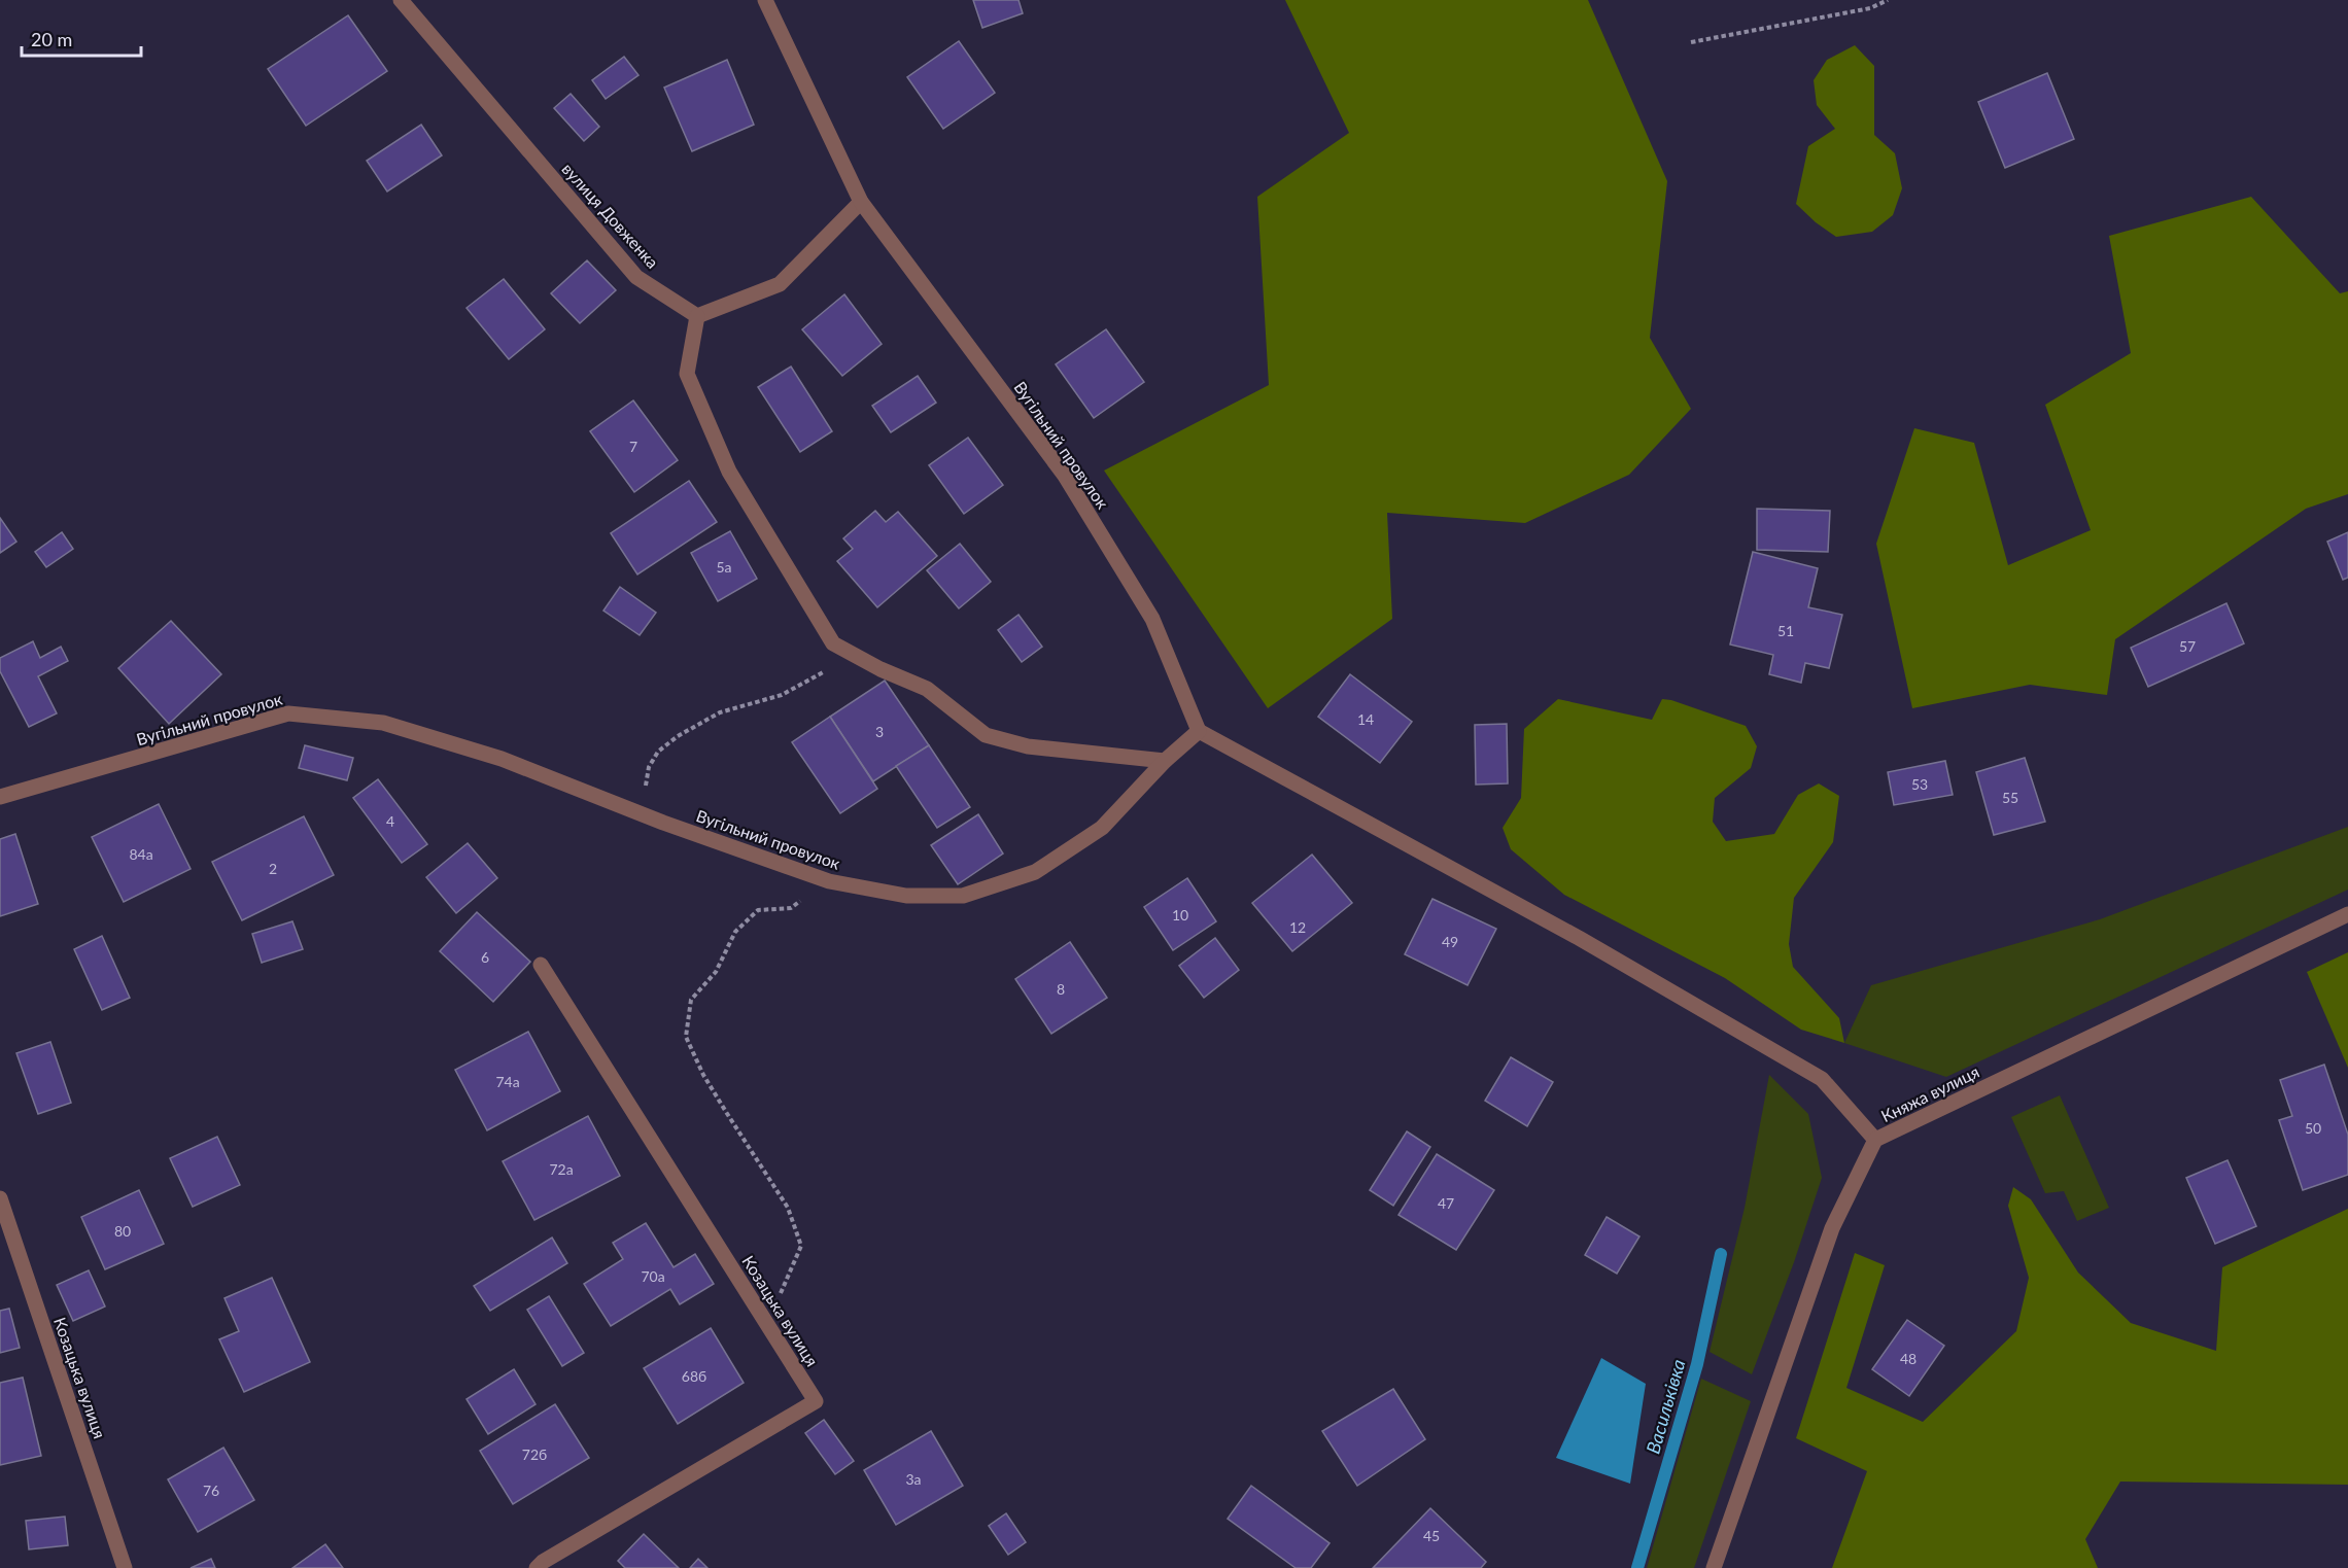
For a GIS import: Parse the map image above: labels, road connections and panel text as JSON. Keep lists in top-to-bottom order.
{
  "streets": {
    "street": [
      "вулиця Довженка",
      "Вугільний провулок",
      "Княжа вулиця",
      "Козацька вулиця"
    ]
  },
  "water": ["Васильківка"],
  "house_numbers": [
    "7",
    "5а",
    "51",
    "57",
    "14",
    "3",
    "53",
    "55",
    "4",
    "84а",
    "2",
    "10",
    "12",
    "49",
    "6",
    "8",
    "74а",
    "50",
    "72а",
    "47",
    "80",
    "70а",
    "48",
    "68б",
    "72б",
    "3а",
    "76",
    "45"
  ],
  "scale_bar": "20 m"
}
